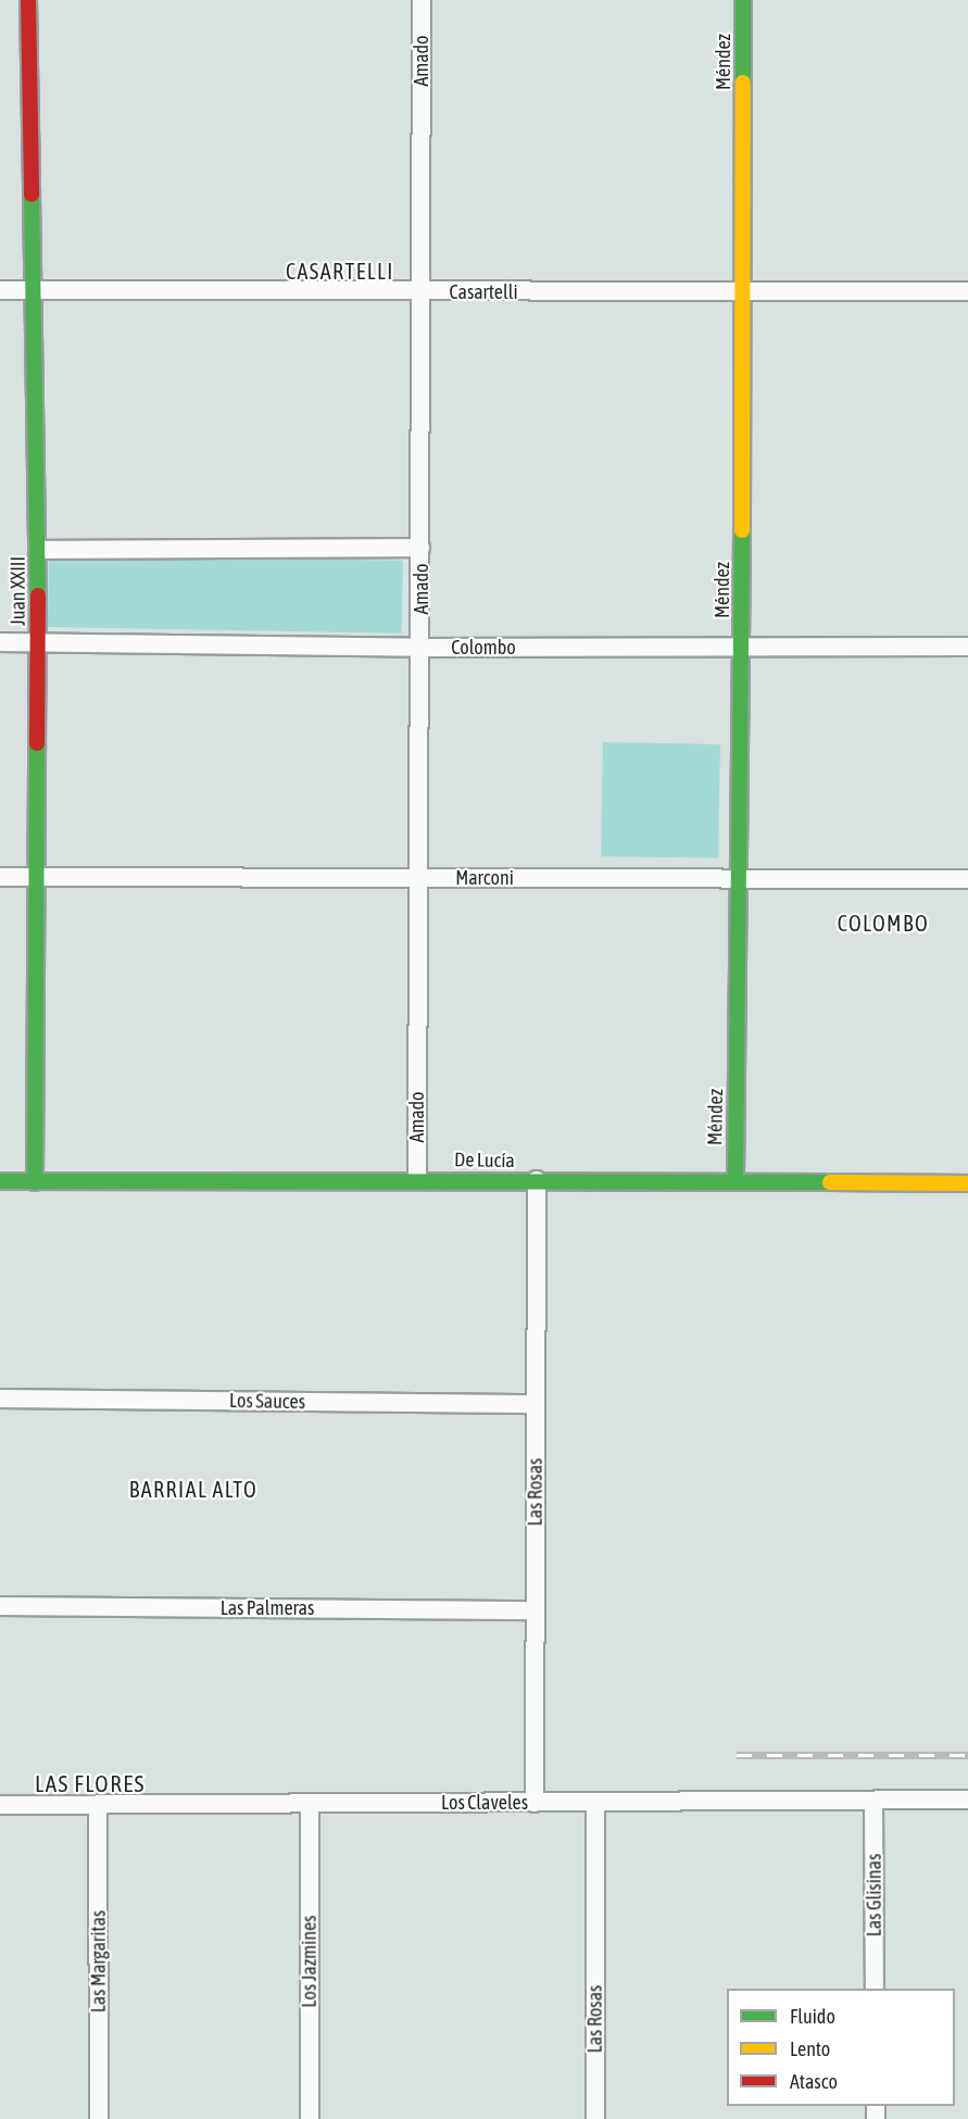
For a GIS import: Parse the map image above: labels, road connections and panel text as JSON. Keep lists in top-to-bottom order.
{
  "streets": {
    "street": [
      "Amado",
      "Méndez",
      "Casartelli",
      "Juan XXIII",
      "Colombo",
      "Marconi",
      "De Lucía",
      "Los Sauces",
      "Las Rosas",
      "Las Palmeras",
      "Los Claveles",
      "Las Glisinas",
      "Las Margaritas",
      "Los Jazmines"
    ]
  },
  "crossings": [
    ["Amado", "Casartelli"],
    ["Amado", "Colombo"],
    ["Amado", "Marconi"],
    ["Amado", "De Lucía"],
    ["Méndez", "Casartelli"],
    ["Méndez", "Colombo"],
    ["Méndez", "Marconi"],
    ["Méndez", "De Lucía"],
    ["Casartelli", "Juan XXIII"],
    ["Juan XXIII", "Colombo"],
    ["Juan XXIII", "Marconi"],
    ["Juan XXIII", "De Lucía"],
    ["De Lucía", "Las Rosas"],
    ["Los Sauces", "Las Rosas"],
    ["Las Rosas", "Las Palmeras"],
    ["Las Rosas", "Los Claveles"],
    ["Los Claveles", "Las Glisinas"],
    ["Los Claveles", "Las Margaritas"],
    ["Los Claveles", "Los Jazmines"]
  ],
  "districts": [
    "CASARTELLI",
    "COLOMBO",
    "BARRIAL ALTO",
    "LAS FLORES"
  ],
  "legend": ["Fluido", "Lento", "Atasco"]
}
